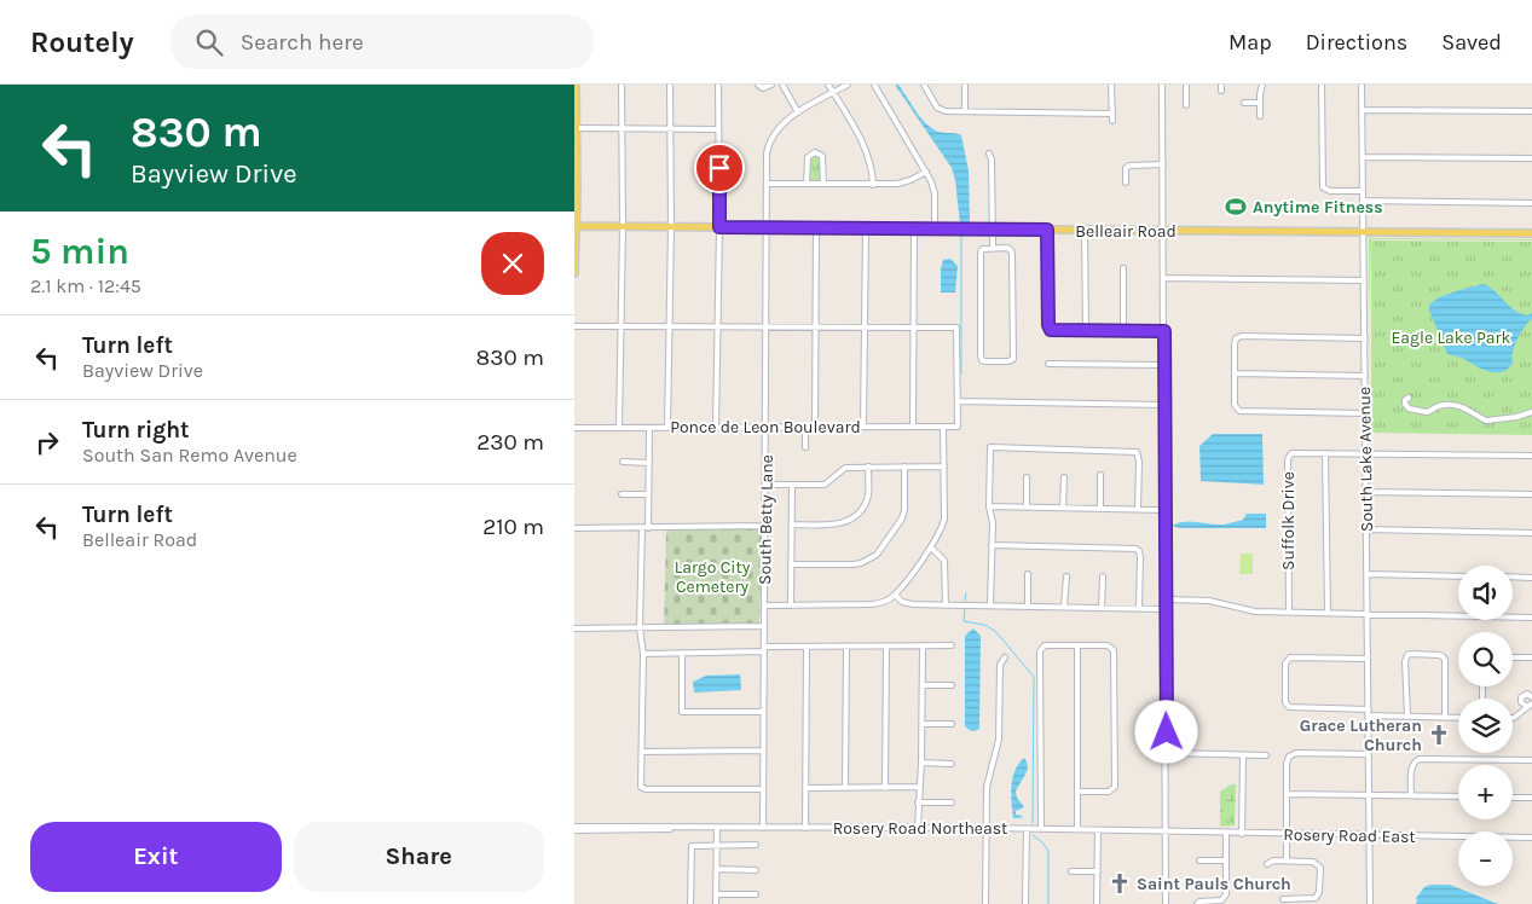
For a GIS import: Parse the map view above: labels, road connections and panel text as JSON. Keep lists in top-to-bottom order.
{
  "streets": {
    "main road": ["Belleair Road"],
    "street": [
      "Ponce de Leon Boulevard",
      "South Lake Avenue",
      "South Betty Lane",
      "Suffolk Drive",
      "Rosery Road Northeast",
      "Rosery Road East"
    ]
  },
  "crossings": [
    ["Belleair Road", "South Lake Avenue"],
    ["Belleair Road", "South Betty Lane"],
    ["Ponce de Leon Boulevard", "South Betty Lane"],
    ["South Lake Avenue", "Suffolk Drive"],
    ["South Lake Avenue", "Rosery Road East"],
    ["South Betty Lane", "Rosery Road Northeast"],
    ["Rosery Road Northeast", "Rosery Road East"]
  ],
  "parks": ["Eagle Lake Park", "Largo City Cemetery"],
  "places": {
    "sports": ["Anytime Fitness"],
    "church": ["Grace Lutheran Church", "Saint Pauls Church"]
  },
  "page": {
    "header": "Routely",
    "search": "Search here",
    "nav": ["Map", "Directions", "Saved"],
    "turn": ["830 m", "Bayview Drive"],
    "heading": ["5 min", "2.1 km · 12:45"],
    "list": [
      {
        "name": "Turn left",
        "note": "Bayview Drive",
        "value": "830 m"
      },
      {
        "name": "Turn right",
        "note": "South San Remo Avenue",
        "value": "230 m"
      },
      {
        "name": "Turn left",
        "note": "Belleair Road",
        "value": "210 m"
      }
    ],
    "map_buttons": ["+", "−"],
    "buttons": ["Exit", "Share"]
  }
}
